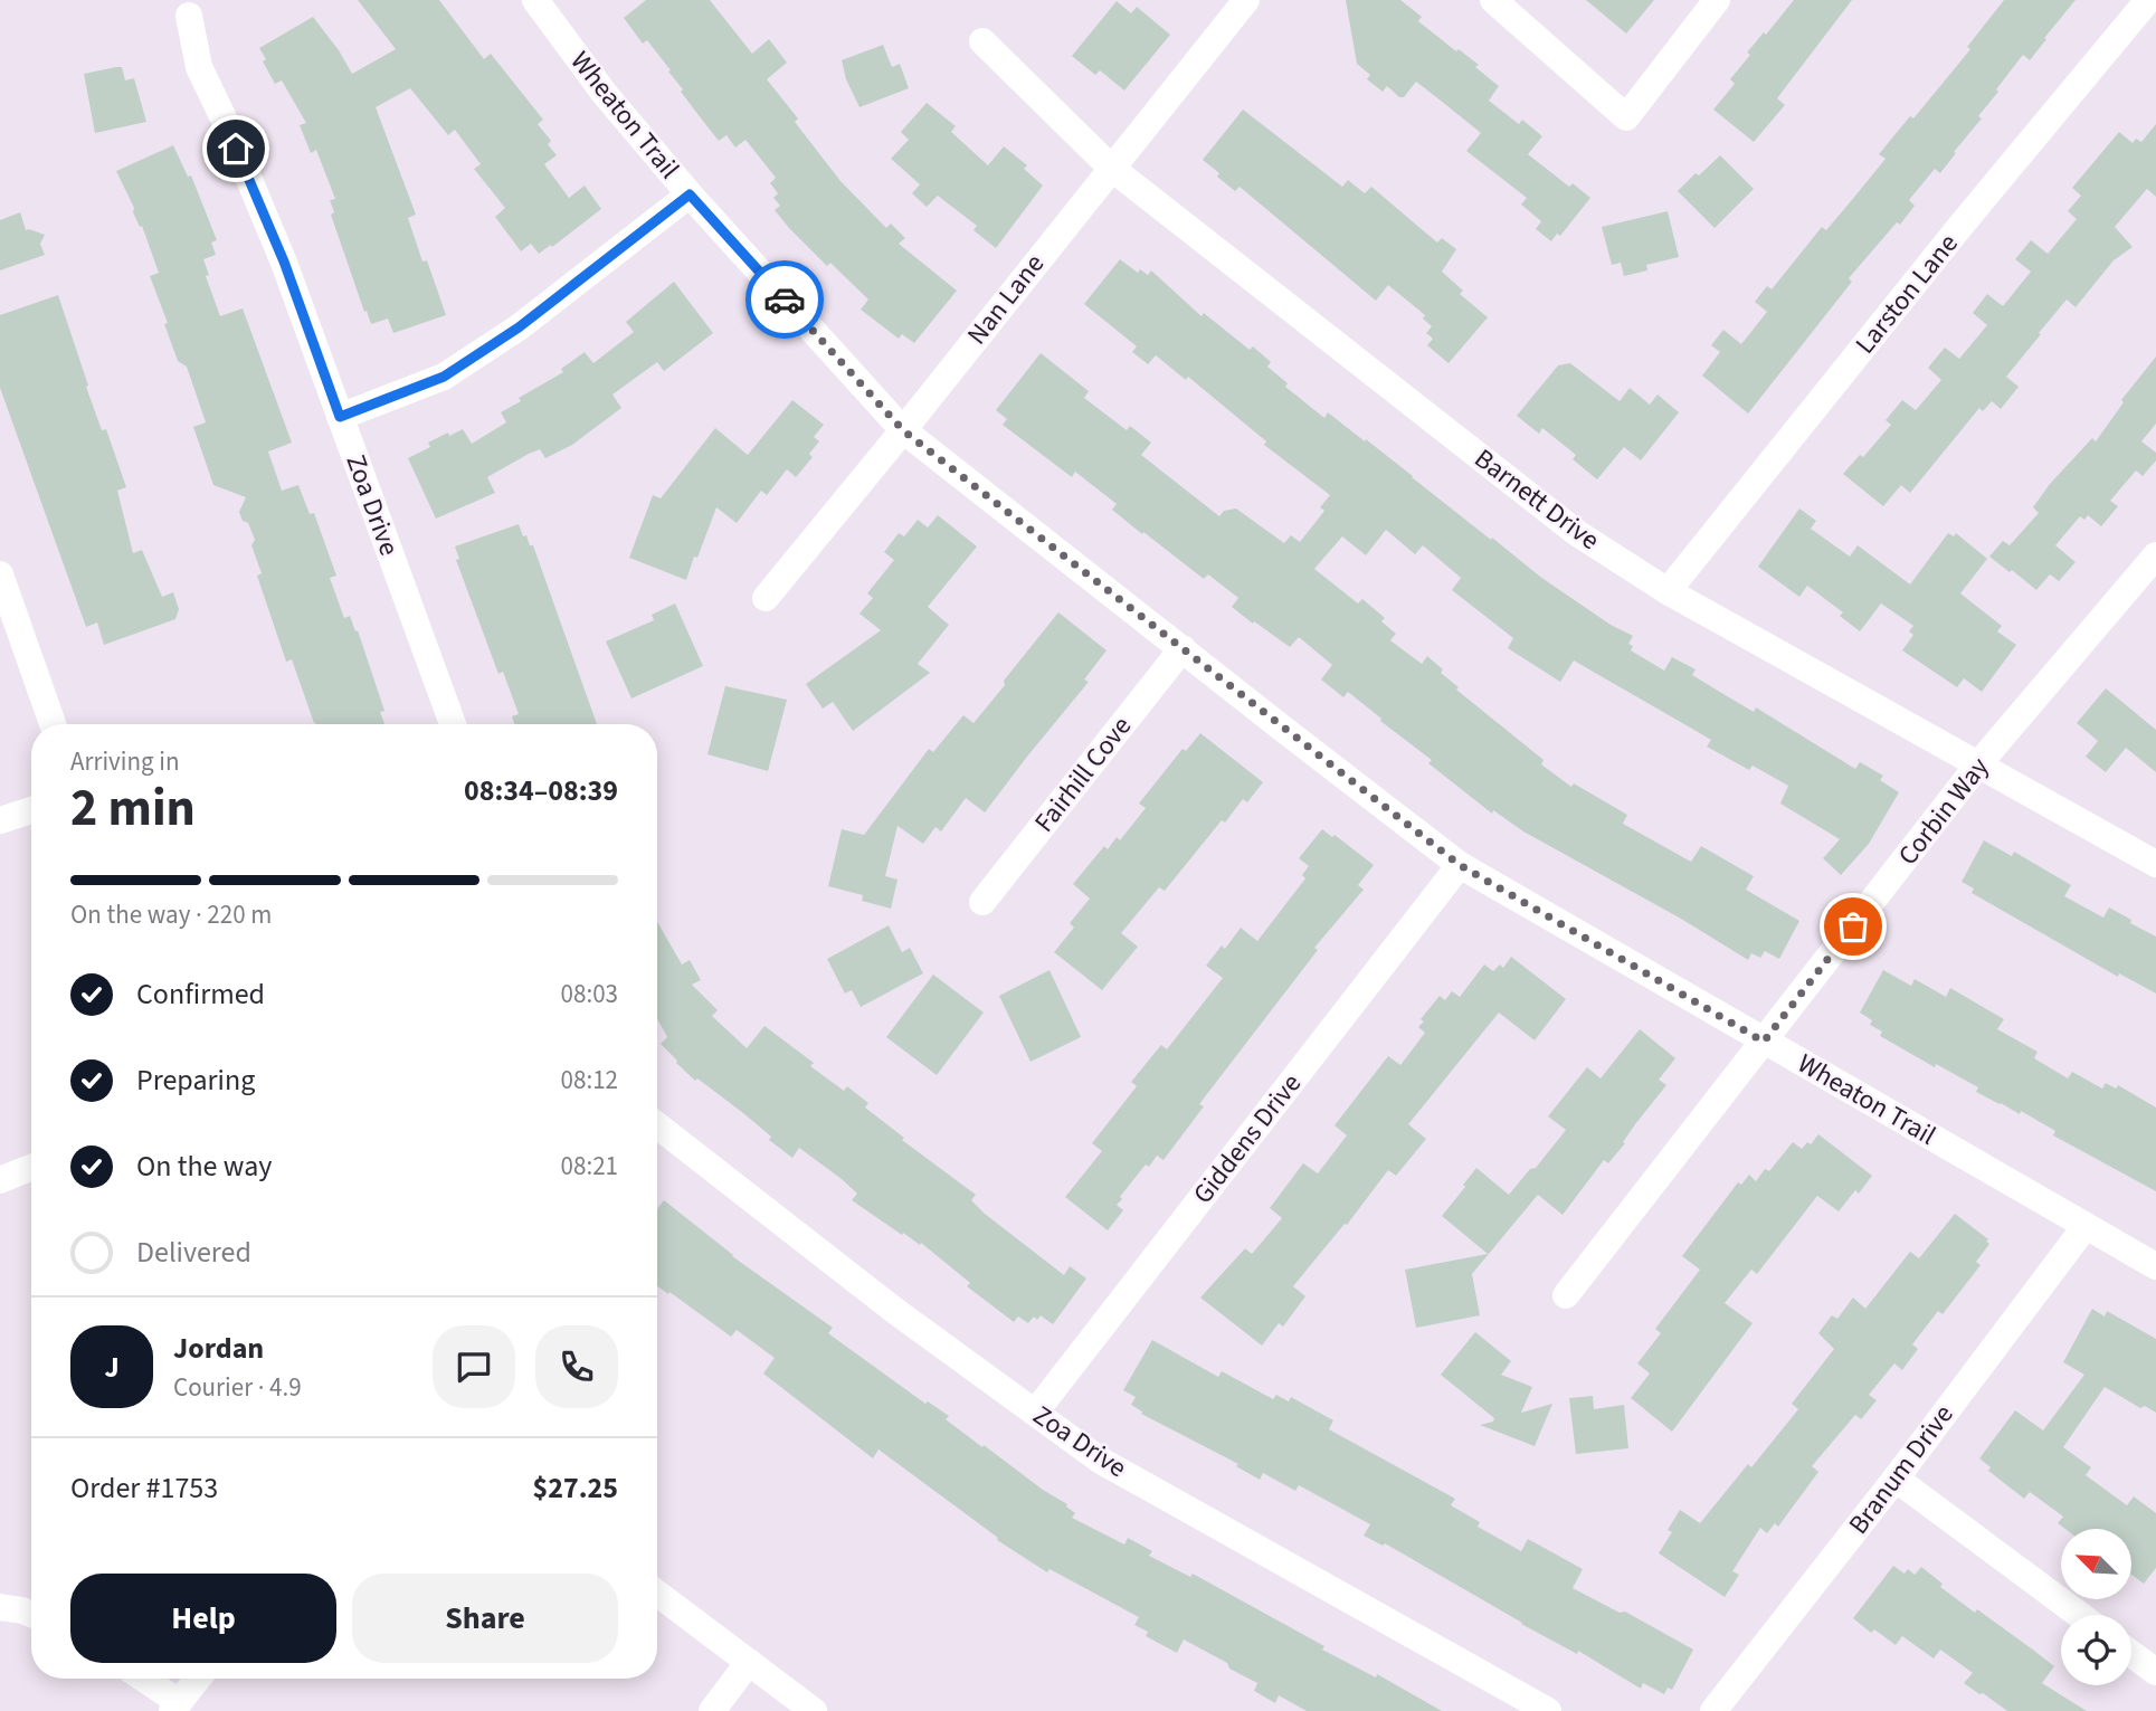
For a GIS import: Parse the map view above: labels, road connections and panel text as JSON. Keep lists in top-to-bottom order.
{
  "streets": {
    "street": [
      "Wheaton Trail",
      "Larston Lane",
      "Nan Lane",
      "Barnett Drive",
      "Zoa Drive",
      "Fairhill Cove",
      "Corbin Way",
      "Giddens Drive",
      "Branum Drive"
    ]
  },
  "crossings": [
    ["Wheaton Trail", "Nan Lane"],
    ["Wheaton Trail", "Fairhill Cove"],
    ["Wheaton Trail", "Corbin Way"],
    ["Wheaton Trail", "Giddens Drive"],
    ["Wheaton Trail", "Branum Drive"],
    ["Larston Lane", "Barnett Drive"],
    ["Nan Lane", "Barnett Drive"],
    ["Barnett Drive", "Corbin Way"],
    ["Zoa Drive", "Giddens Drive"]
  ],
  "north": "top left",
  "page": {
    "heading": ["2 min", "Arriving in", "08:34–08:39"],
    "panel": [
      "Jordan",
      "Courier · 4.9",
      "Order #1753",
      "$27.25"
    ],
    "bar": "On the way · 220 m",
    "list": [
      ["Confirmed", "08:03"],
      ["Preparing", "08:12"],
      ["On the way", "08:21"],
      "Delivered"
    ],
    "round": "J",
    "buttons": ["Help", "Share"]
  }
}
